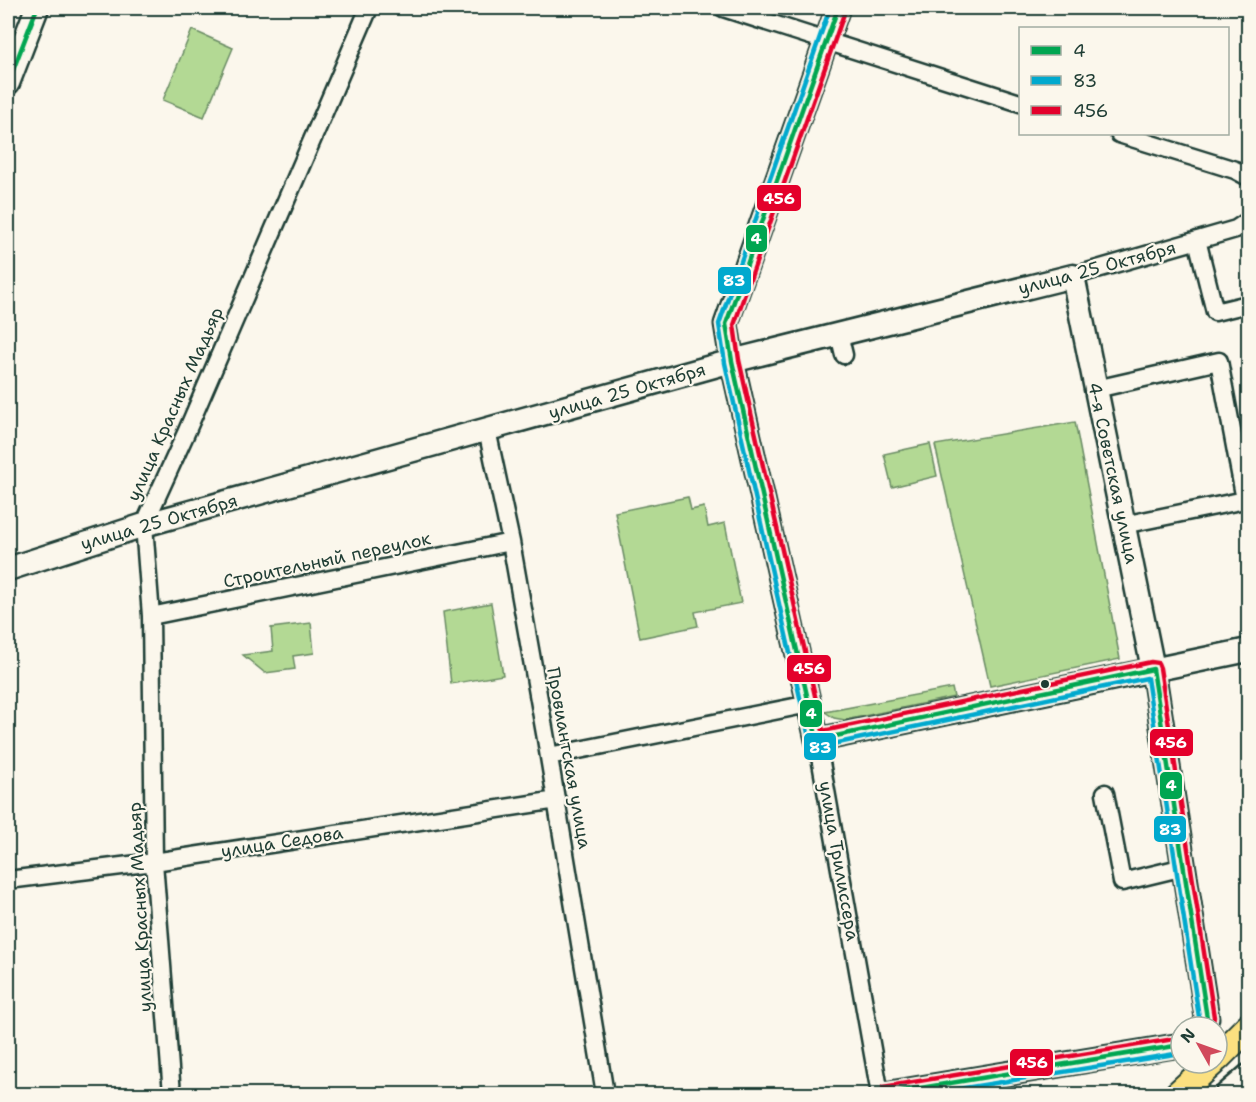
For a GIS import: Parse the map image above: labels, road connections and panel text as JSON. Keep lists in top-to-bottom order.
{
  "streets": {
    "main road": ["улица 25 Октября", "4-я Советская улица", "улица Трилиссера"],
    "street": [
      "улица Красных Мадьяр",
      "Строительный переулок",
      "Провиантская улица",
      "улица Седова"
    ]
  },
  "crossings": [
    ["улица 25 Октября", "улица Красных Мадьяр"],
    ["улица 25 Октября", "4-я Советская улица"],
    ["улица 25 Октября", "Провиантская улица"],
    ["улица 25 Октября", "улица Трилиссера"],
    ["улица Красных Мадьяр", "Строительный переулок"],
    ["улица Красных Мадьяр", "улица Седова"],
    ["Строительный переулок", "Провиантская улица"],
    ["Провиантская улица", "улица Седова"]
  ],
  "lines": ["transit line 4", "transit line 83", "transit line 456"],
  "legend": ["4", "83", "456"],
  "north": "top left"
}
